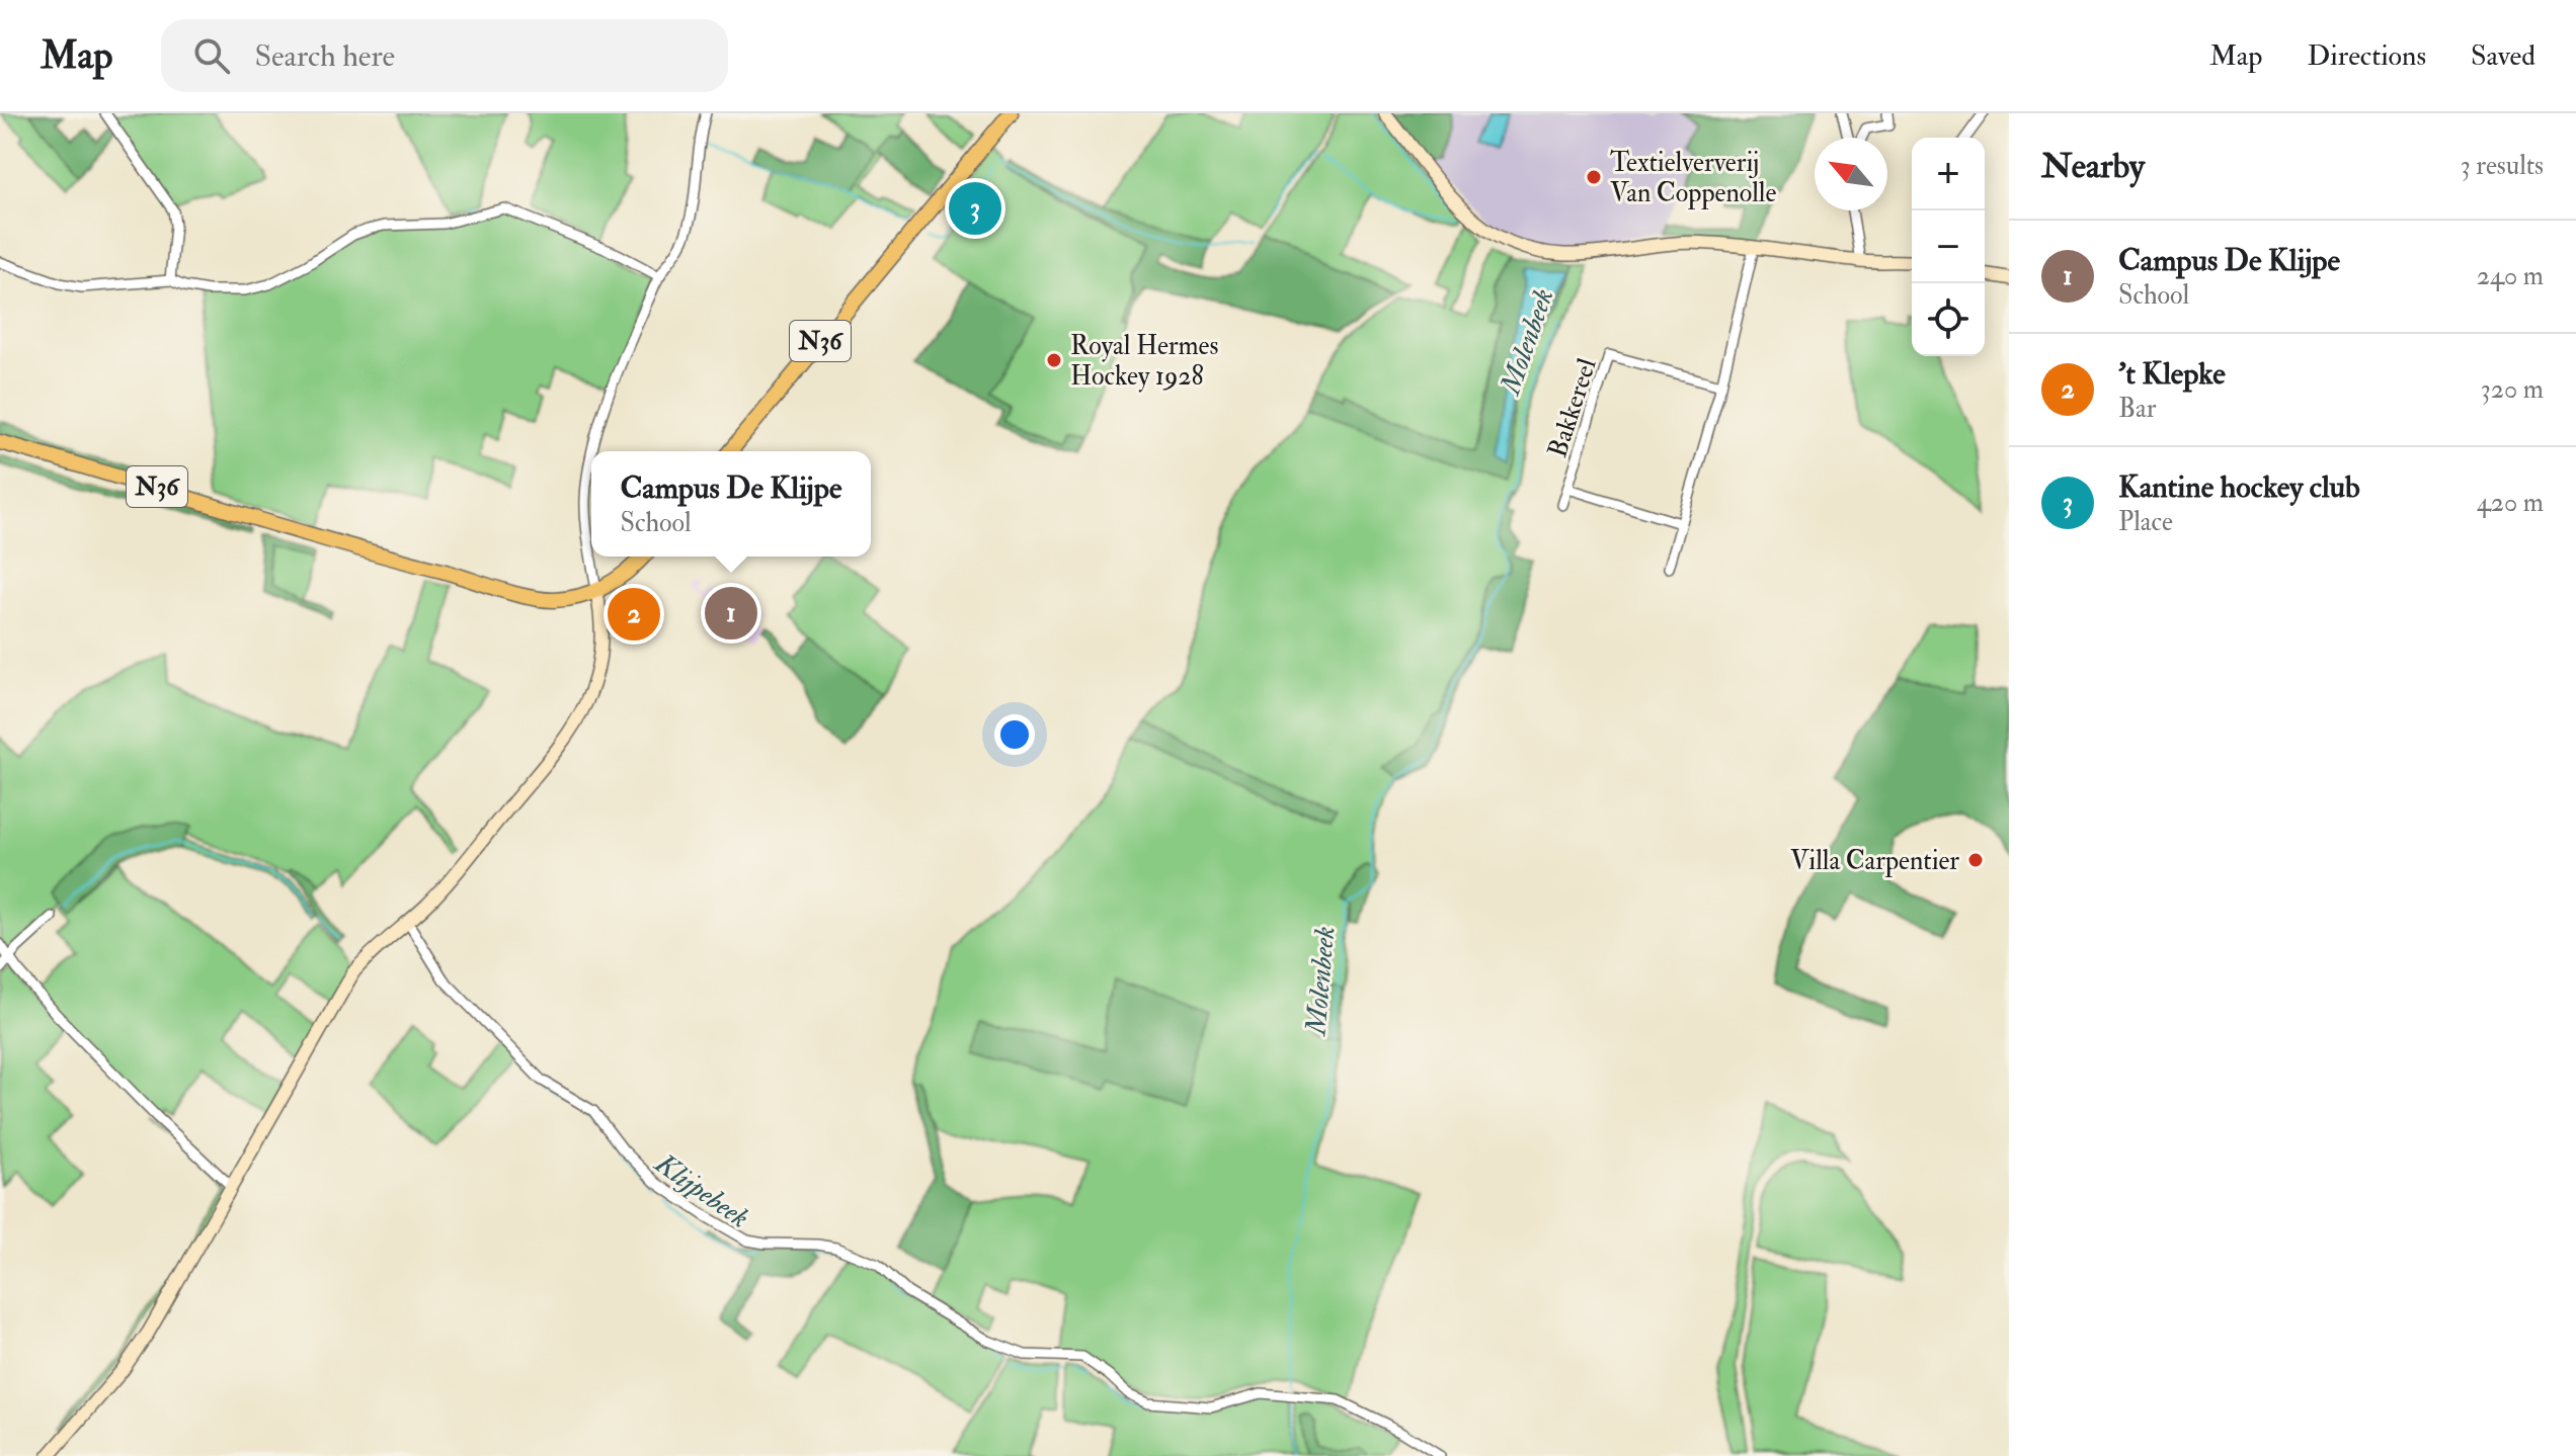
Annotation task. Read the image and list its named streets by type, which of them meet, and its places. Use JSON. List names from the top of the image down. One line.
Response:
{"streets":{"main road":["N36"],"street":["Bakkereel"]},"water":["Molenbeek","Klijpebeek"],"places":["Textielververij Van Coppenolle","Royal Hermes Hockey 1928","Villa Carpentier"],"north":"top left","page":{"header":"Map","search":"Search here","nav":["Map","Directions","Saved"],"heading":["Nearby","3 results"],"map_buttons":["+","−"],"pins":["3","1","2"],"list":[{"mark":"1","name":"Campus De Klijpe","note":"School","value":"240 m"},{"mark":"2","name":"'t Klepke","note":"Bar","value":"320 m"},{"mark":"3","name":"Kantine hockey club","note":"Place","value":"420 m"}],"popup":["Campus De Klijpe","School"]}}
